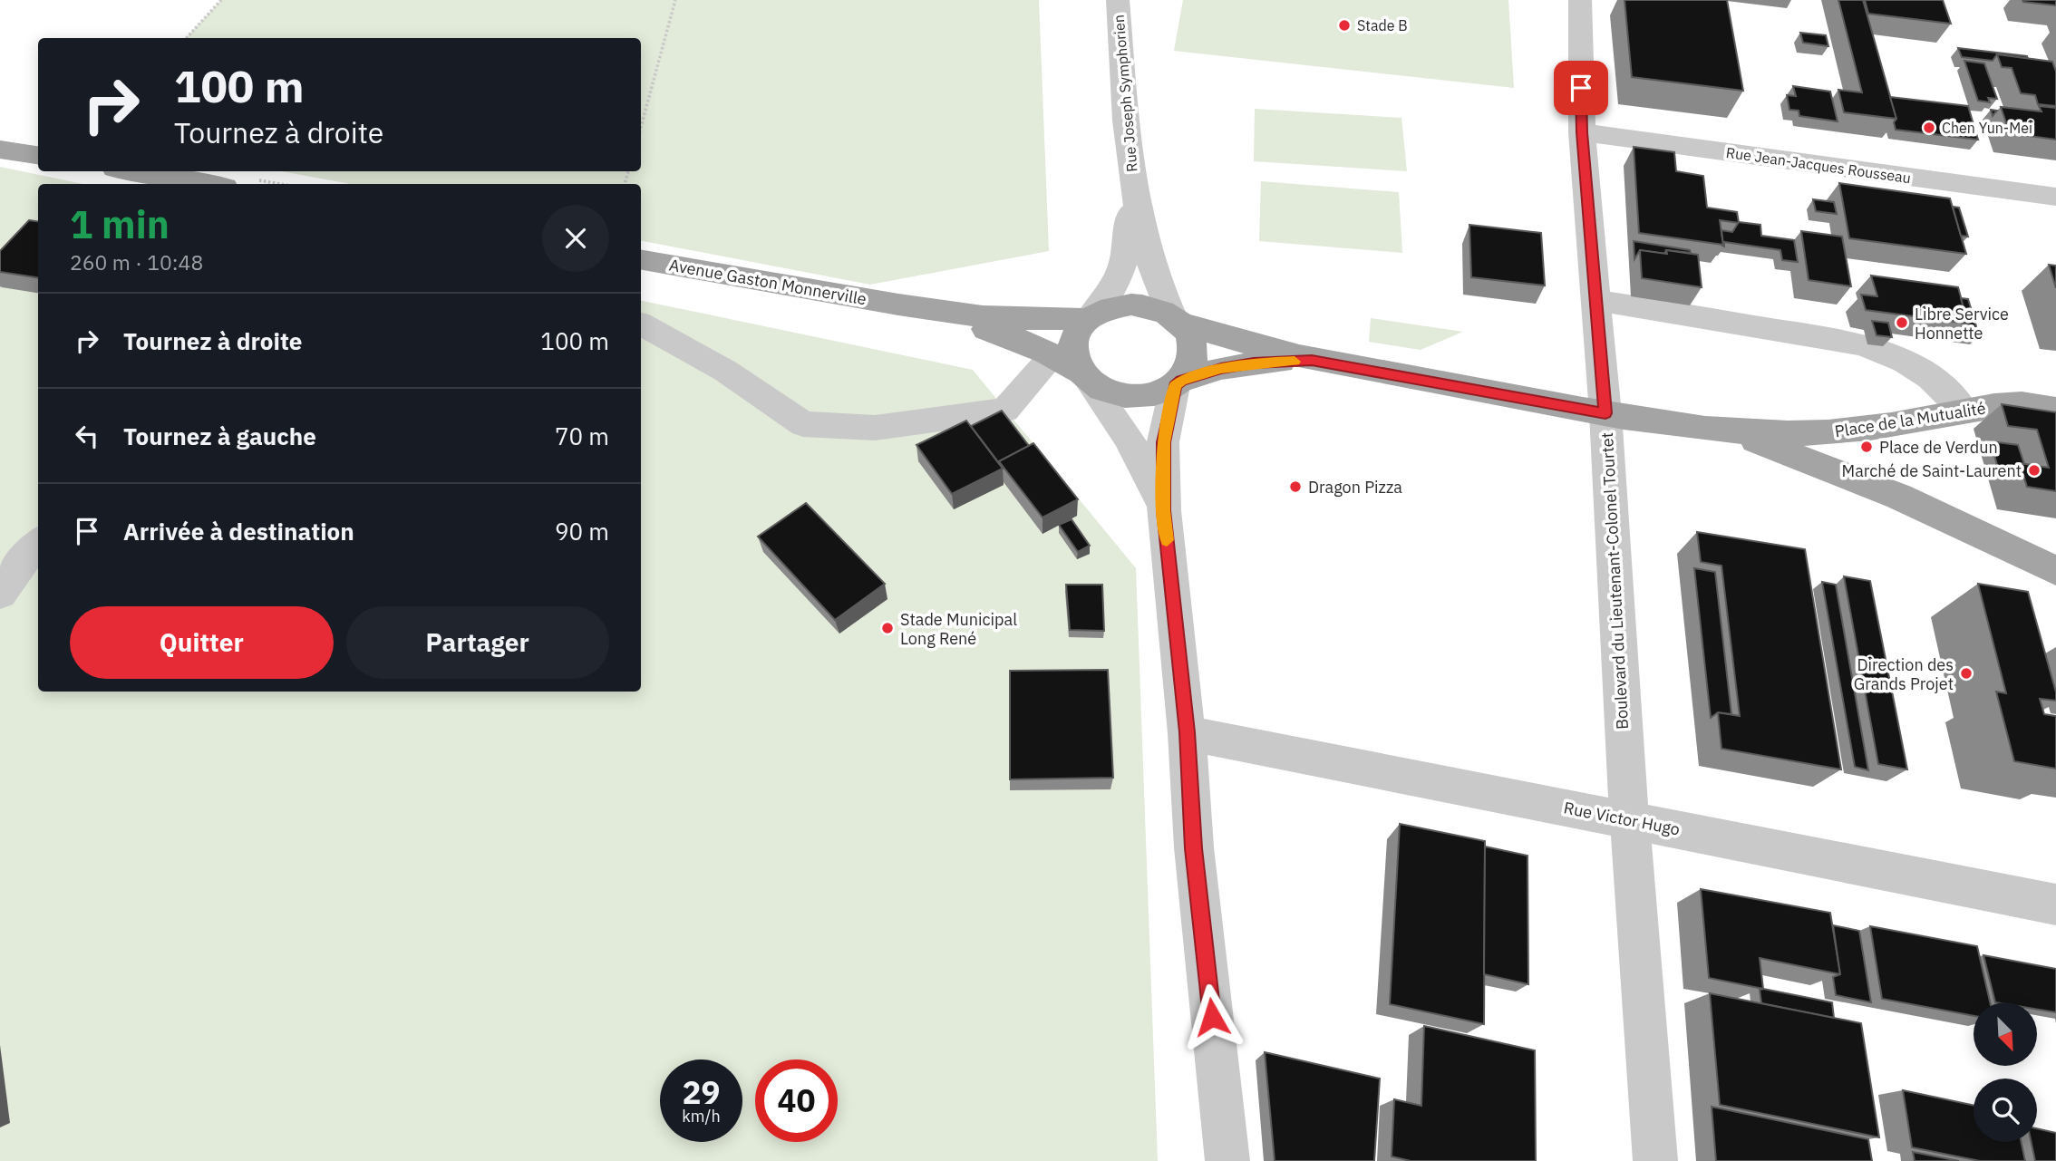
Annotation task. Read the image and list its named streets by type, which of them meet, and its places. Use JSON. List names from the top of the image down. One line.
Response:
{"streets":{"main road":["Avenue Gaston Monnerville","Place de la Mutualité"],"street":["Rue Joseph Symphorien","Rue Jean-Jacques Rousseau","Boulevard du Lieutenant-Colonel Tourtet","Rue Victor Hugo"]},"crossings":[["Rue Joseph Symphorien","Avenue Gaston Monnerville"],["Rue Jean-Jacques Rousseau","Boulevard du Lieutenant-Colonel Tourtet"],["Boulevard du Lieutenant-Colonel Tourtet","Rue Victor Hugo"]],"places":["Stade B","Chen Yun-Mei","Libre Service Honnette","Place de Verdun","Marché de Saint-Laurent","Dragon Pizza","Stade Municipal Long René","Direction des Grands Projet"],"north":"bottom right","page":{"turn":["100 m","Tournez à droite"],"heading":["1 min","260 m · 10:48"],"list":[{"name":"Tournez à droite","value":"100 m"},{"name":"Tournez à gauche","value":"70 m"},{"name":"Arrivée à destination","value":"90 m"}],"buttons":["Quitter","Partager"],"speed":"29 km/h","limit":"40"}}
